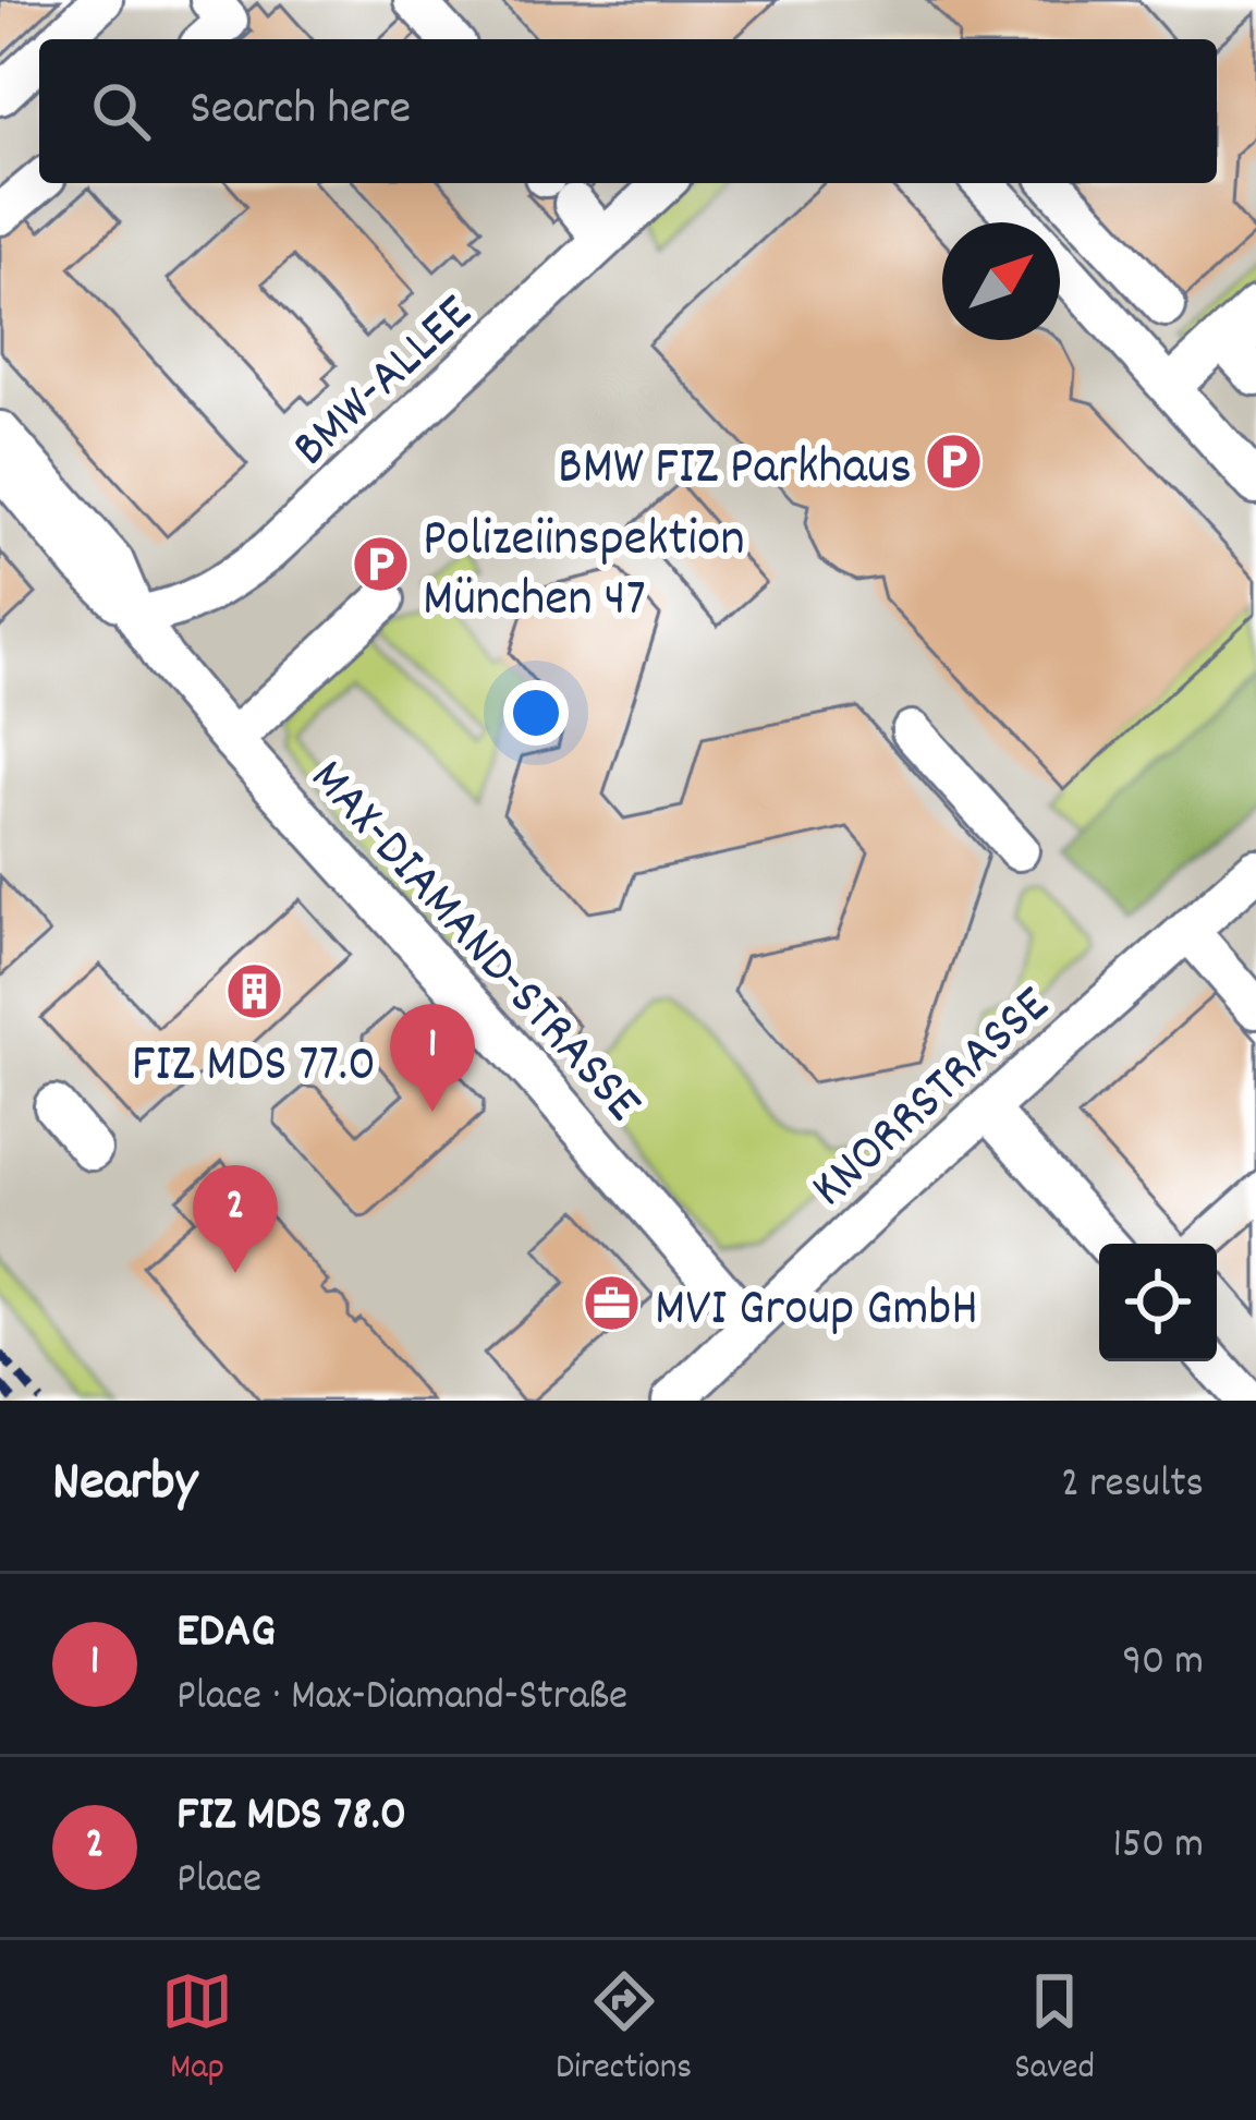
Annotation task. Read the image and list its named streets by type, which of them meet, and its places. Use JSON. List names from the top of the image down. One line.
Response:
{"streets":{"street":["BMW-ALLEE","MAX-DIAMAND-STRASSE","KNORRSTRASSE"]},"crossings":[["BMW-ALLEE","MAX-DIAMAND-STRASSE"],["MAX-DIAMAND-STRASSE","KNORRSTRASSE"]],"places":{"parking":["BMW FIZ Parkhaus","Polizeiinspektion München 47"],"building":["FIZ MDS 77.0"],"office":["MVI Group GmbH"]},"north":"top right","page":{"search":"Search here","pins":["1","2"],"heading":["Nearby","2 results"],"list":[{"mark":"1","name":"EDAG","note":"Place · Max-Diamand-Straße","value":"90 m"},{"mark":"2","name":"FIZ MDS 78.0","note":"Place","value":"150 m"}],"nav":["Map","Directions","Saved"]}}
